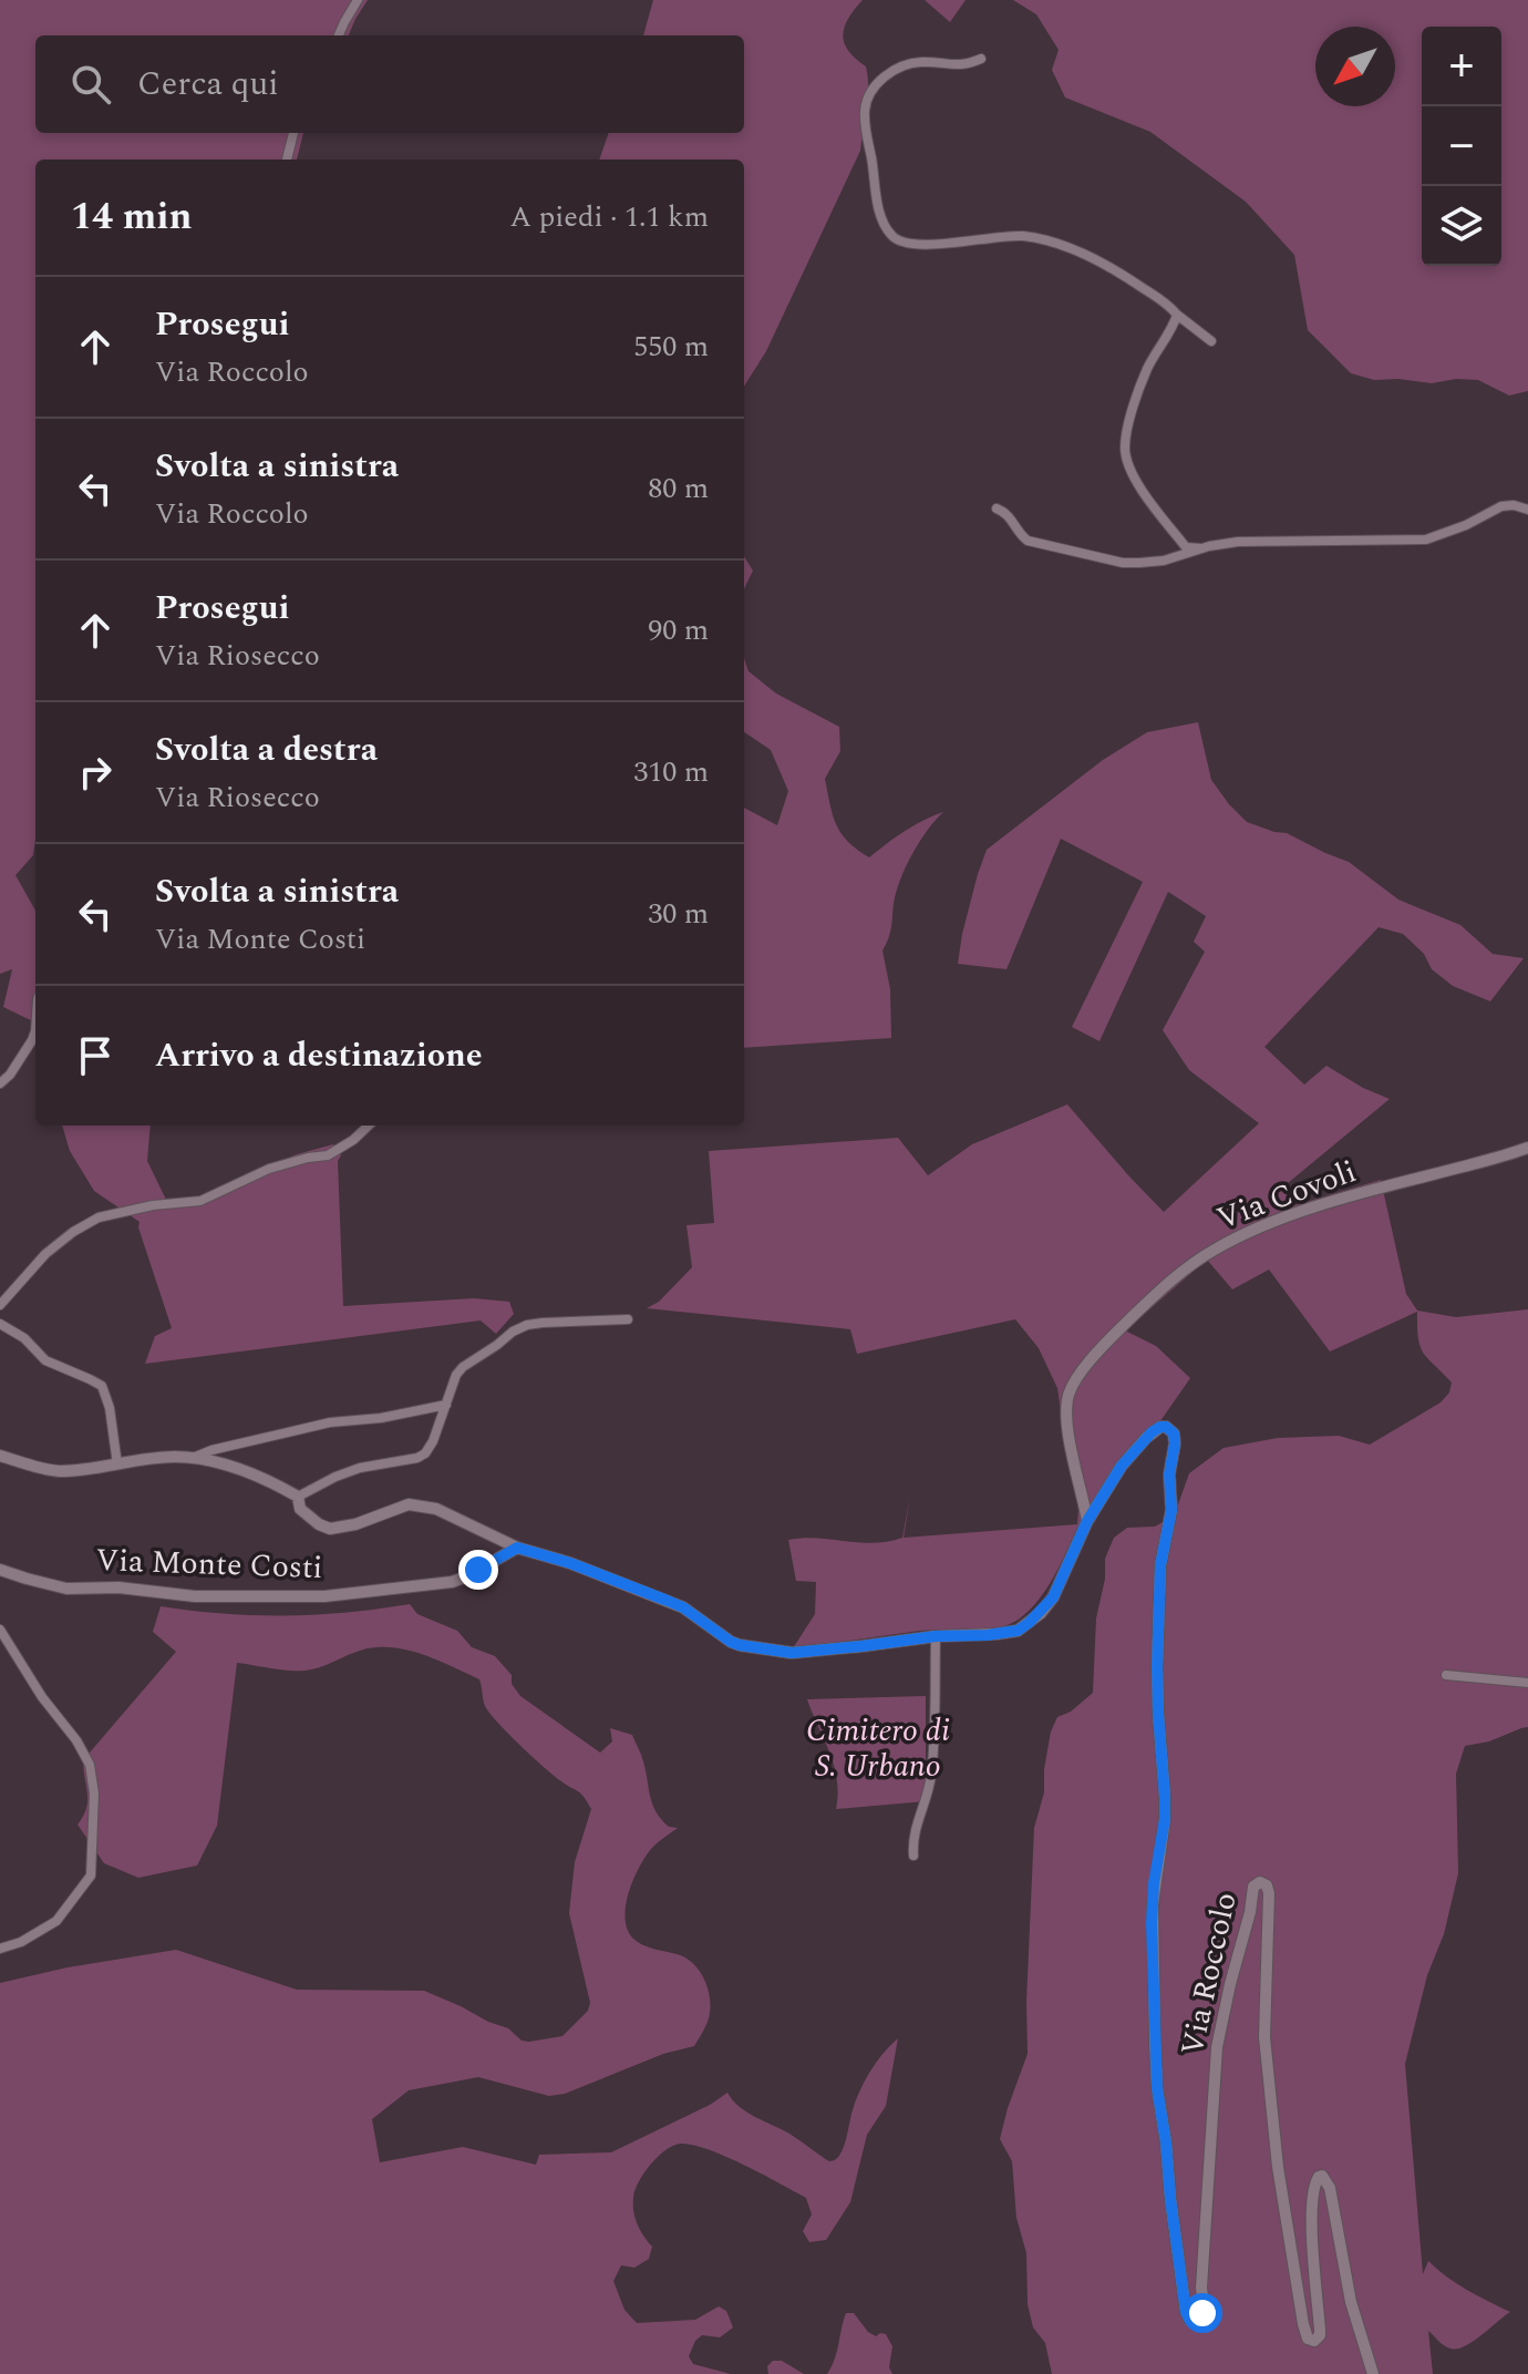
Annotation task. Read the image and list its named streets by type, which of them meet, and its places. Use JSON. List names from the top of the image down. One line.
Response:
{"streets":{"street":["Via Covoli","Via Monte Costi","Via Roccolo"]},"crossings":[["Via Covoli","Via Roccolo"]],"parks":["Cimitero di S. Urbano"],"north":"bottom left","page":{"map_buttons":["+","−"],"search":"Cerca qui","heading":["14 min","A piedi · 1.1 km"],"list":[["Prosegui","Via Roccolo","550 m"],["Svolta a sinistra","Via Roccolo","80 m"],["Prosegui","Via Riosecco","90 m"],["Svolta a destra","Via Riosecco","310 m"],["Svolta a sinistra","Via Monte Costi","30 m"],"Arrivo a destinazione"]}}
